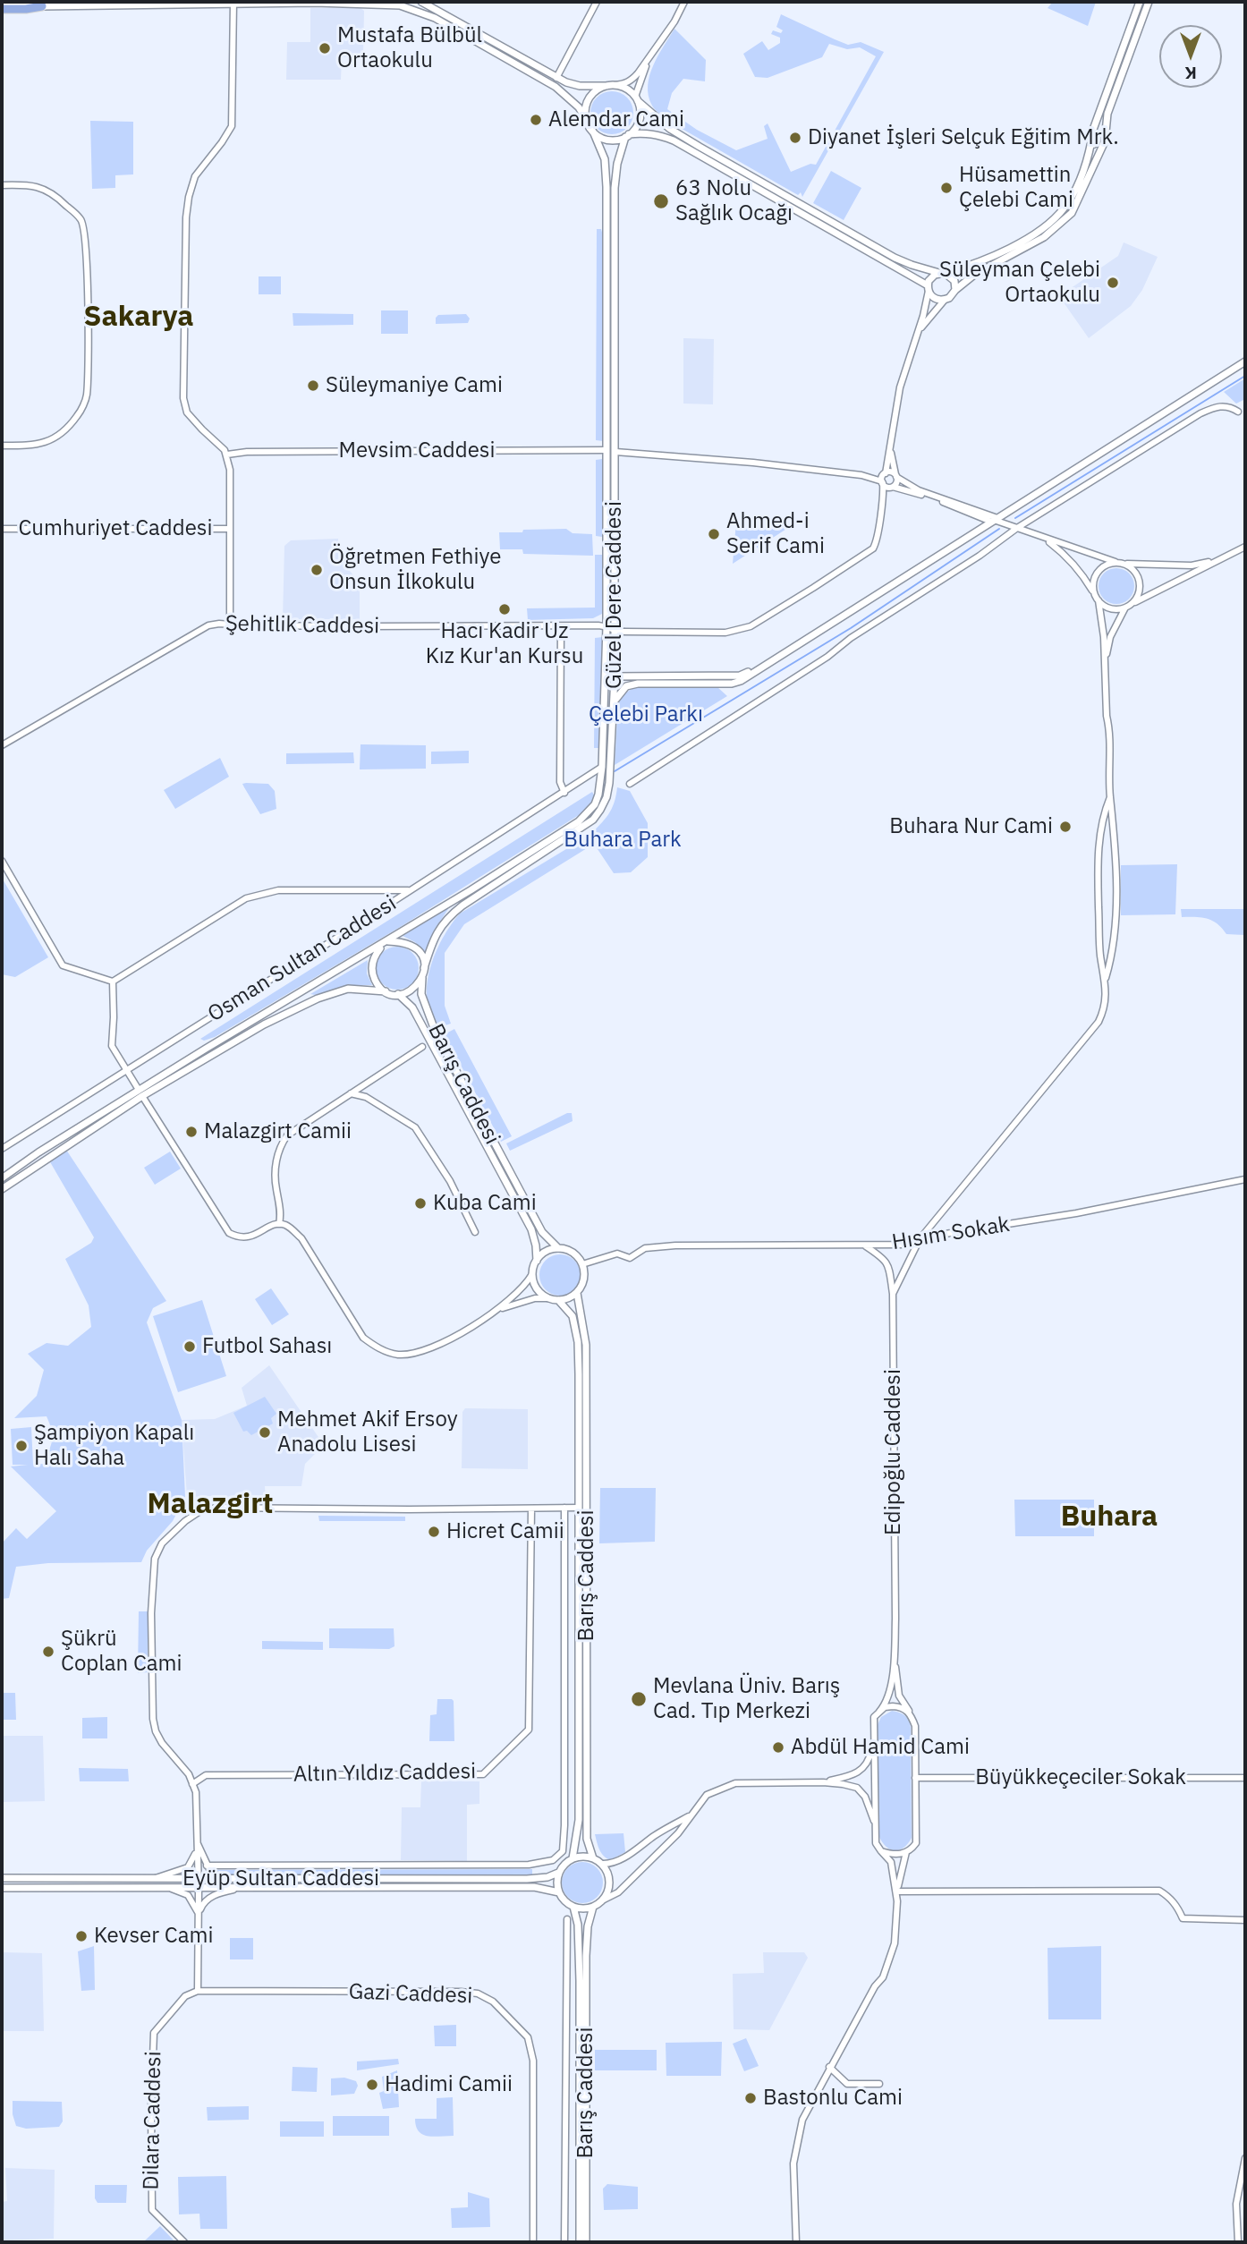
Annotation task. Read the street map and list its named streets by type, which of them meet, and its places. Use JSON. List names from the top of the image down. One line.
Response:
{"streets":{"main road":["Güzel Dere Caddesi","Barış Caddesi","Eyüp Sultan Caddesi"],"street":["Mevsim Caddesi","Cumhuriyet Caddesi","Şehitlik Caddesi","Osman Sultan Caddesi","Hısım Sokak","Edipoğlu Caddesi","Altın Yıldız Caddesi","Büyükkeçeciler Sokak","Gazi Caddesi","Dilara Caddesi"]},"crossings":[["Mevsim Caddesi","Güzel Dere Caddesi"],["Güzel Dere Caddesi","Şehitlik Caddesi"],["Güzel Dere Caddesi","Osman Sultan Caddesi"],["Güzel Dere Caddesi","Barış Caddesi"],["Barış Caddesi","Hısım Sokak"],["Barış Caddesi","Eyüp Sultan Caddesi"],["Hısım Sokak","Edipoğlu Caddesi"],["Gazi Caddesi","Dilara Caddesi"]],"districts":["Sakarya","Malazgirt","Buhara"],"parks":["Çelebi Parkı","Buhara Park"],"places":["Mustafa Bülbül Ortaokulu","Alemdar Cami","Diyanet İşleri Selçuk Eğitim Mrk.","Hüsamettin Çelebi Cami","63 Nolu Sağlık Ocağı","Süleyman Çelebi Ortaokulu","Süleymaniye Cami","Ahmed-i Serif Cami","Öğretmen Fethiye Onsun İlkokulu","Hacı Kadir Uz Kız Kur'an Kursu","Buhara Nur Cami","Malazgirt Camii","Kuba Cami","Futbol Sahası","Mehmet Akif Ersoy Anadolu Lisesi","Şampiyon Kapalı Halı Saha","Hicret Camii","Şükrü Coplan Cami","Mevlana Üniv. Barış Cad. Tıp Merkezi","Abdül Hamid Cami","Kevser Cami","Hadimi Camii","Bastonlu Cami"],"north":"bottom"}
